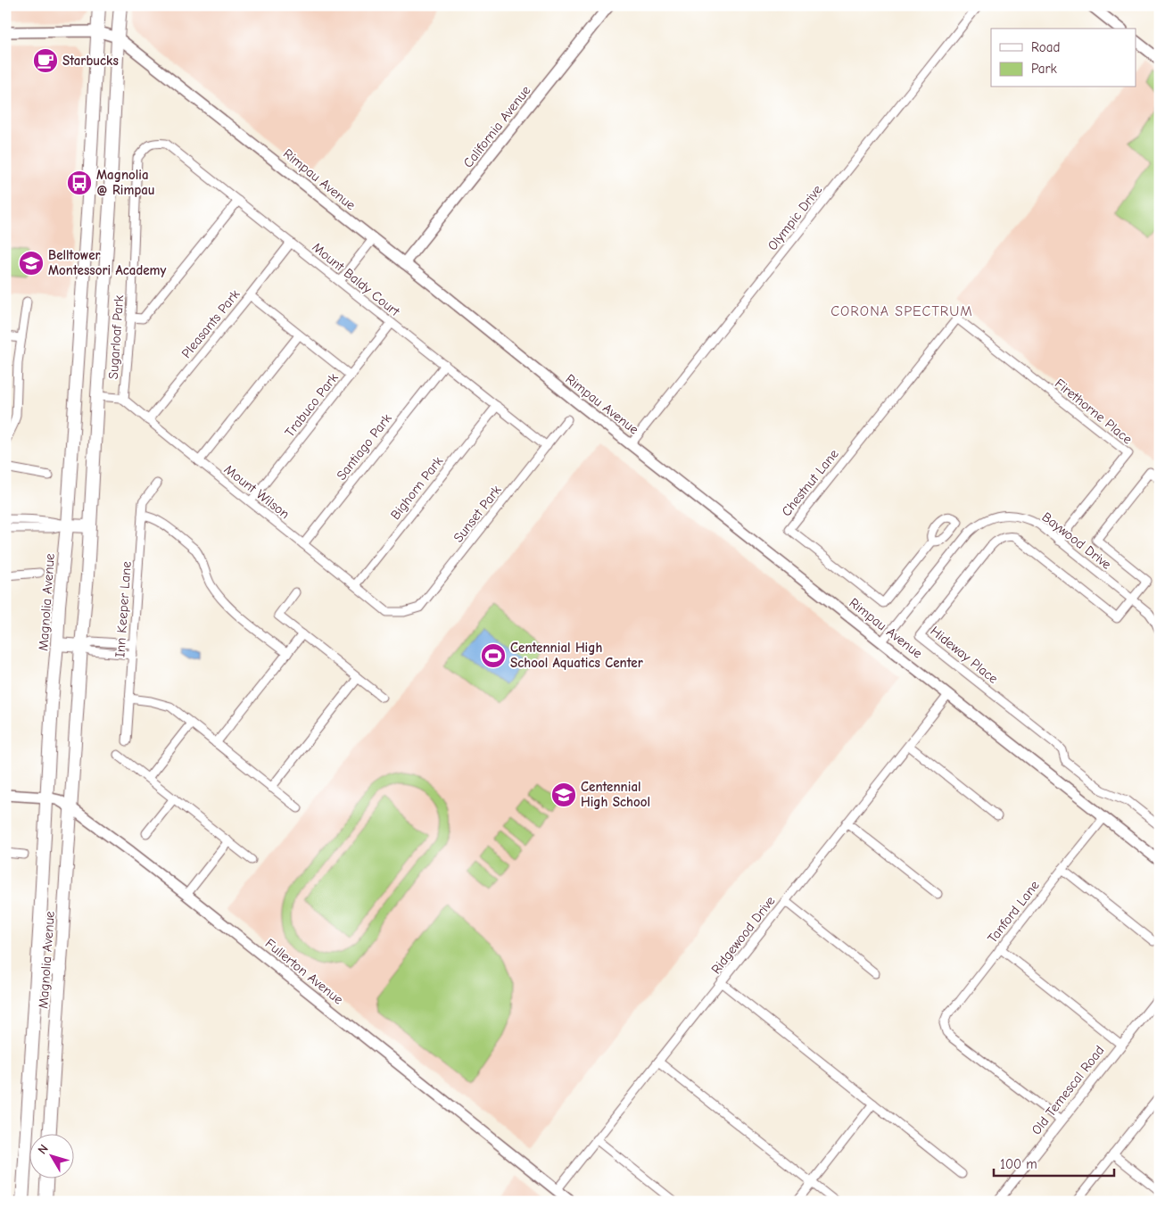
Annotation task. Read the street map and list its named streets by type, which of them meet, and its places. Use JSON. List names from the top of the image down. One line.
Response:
{"streets":{"main road":["California Avenue","Rimpau Avenue","Magnolia Avenue","Fullerton Avenue"],"street":["Olympic Drive","Mount Baldy Court","Pleasants Park","Sugarloaf Park","Trabuco Park","Firethorne Place","Santiago Park","Chestnut Lane","Bighorn Park","Mount Wilson","Sunset Park","Baywood Drive","Inn Keeper Lane","Hideway Place","Tanford Lane","Ridgewood Drive","Old Temescal Road"]},"crossings":[["California Avenue","Rimpau Avenue"],["Rimpau Avenue","Olympic Drive"],["Rimpau Avenue","Baywood Drive"],["Rimpau Avenue","Magnolia Avenue"],["Rimpau Avenue","Tanford Lane"],["Rimpau Avenue","Ridgewood Drive"],["Mount Baldy Court","Pleasants Park"],["Mount Baldy Court","Sugarloaf Park"],["Mount Baldy Court","Trabuco Park"],["Mount Baldy Court","Santiago Park"],["Mount Baldy Court","Bighorn Park"],["Mount Baldy Court","Sunset Park"],["Pleasants Park","Mount Wilson"],["Sugarloaf Park","Mount Wilson"],["Trabuco Park","Mount Wilson"],["Firethorne Place","Chestnut Lane"],["Firethorne Place","Baywood Drive"],["Santiago Park","Mount Wilson"],["Bighorn Park","Mount Wilson"],["Mount Wilson","Sunset Park"],["Baywood Drive","Hideway Place"],["Magnolia Avenue","Fullerton Avenue"],["Tanford Lane","Old Temescal Road"],["Ridgewood Drive","Fullerton Avenue"]],"districts":["CORONA SPECTRUM"],"places":{"cafe":["Starbucks"],"bus stop":["Magnolia @ Rimpau"],"school or university":["Belltower Montessori Academy","Centennial High School"],"sports":["Centennial High School Aquatics Center"]},"legend":["Road","Park"],"scale_bar":"100 m","north":"top left"}
